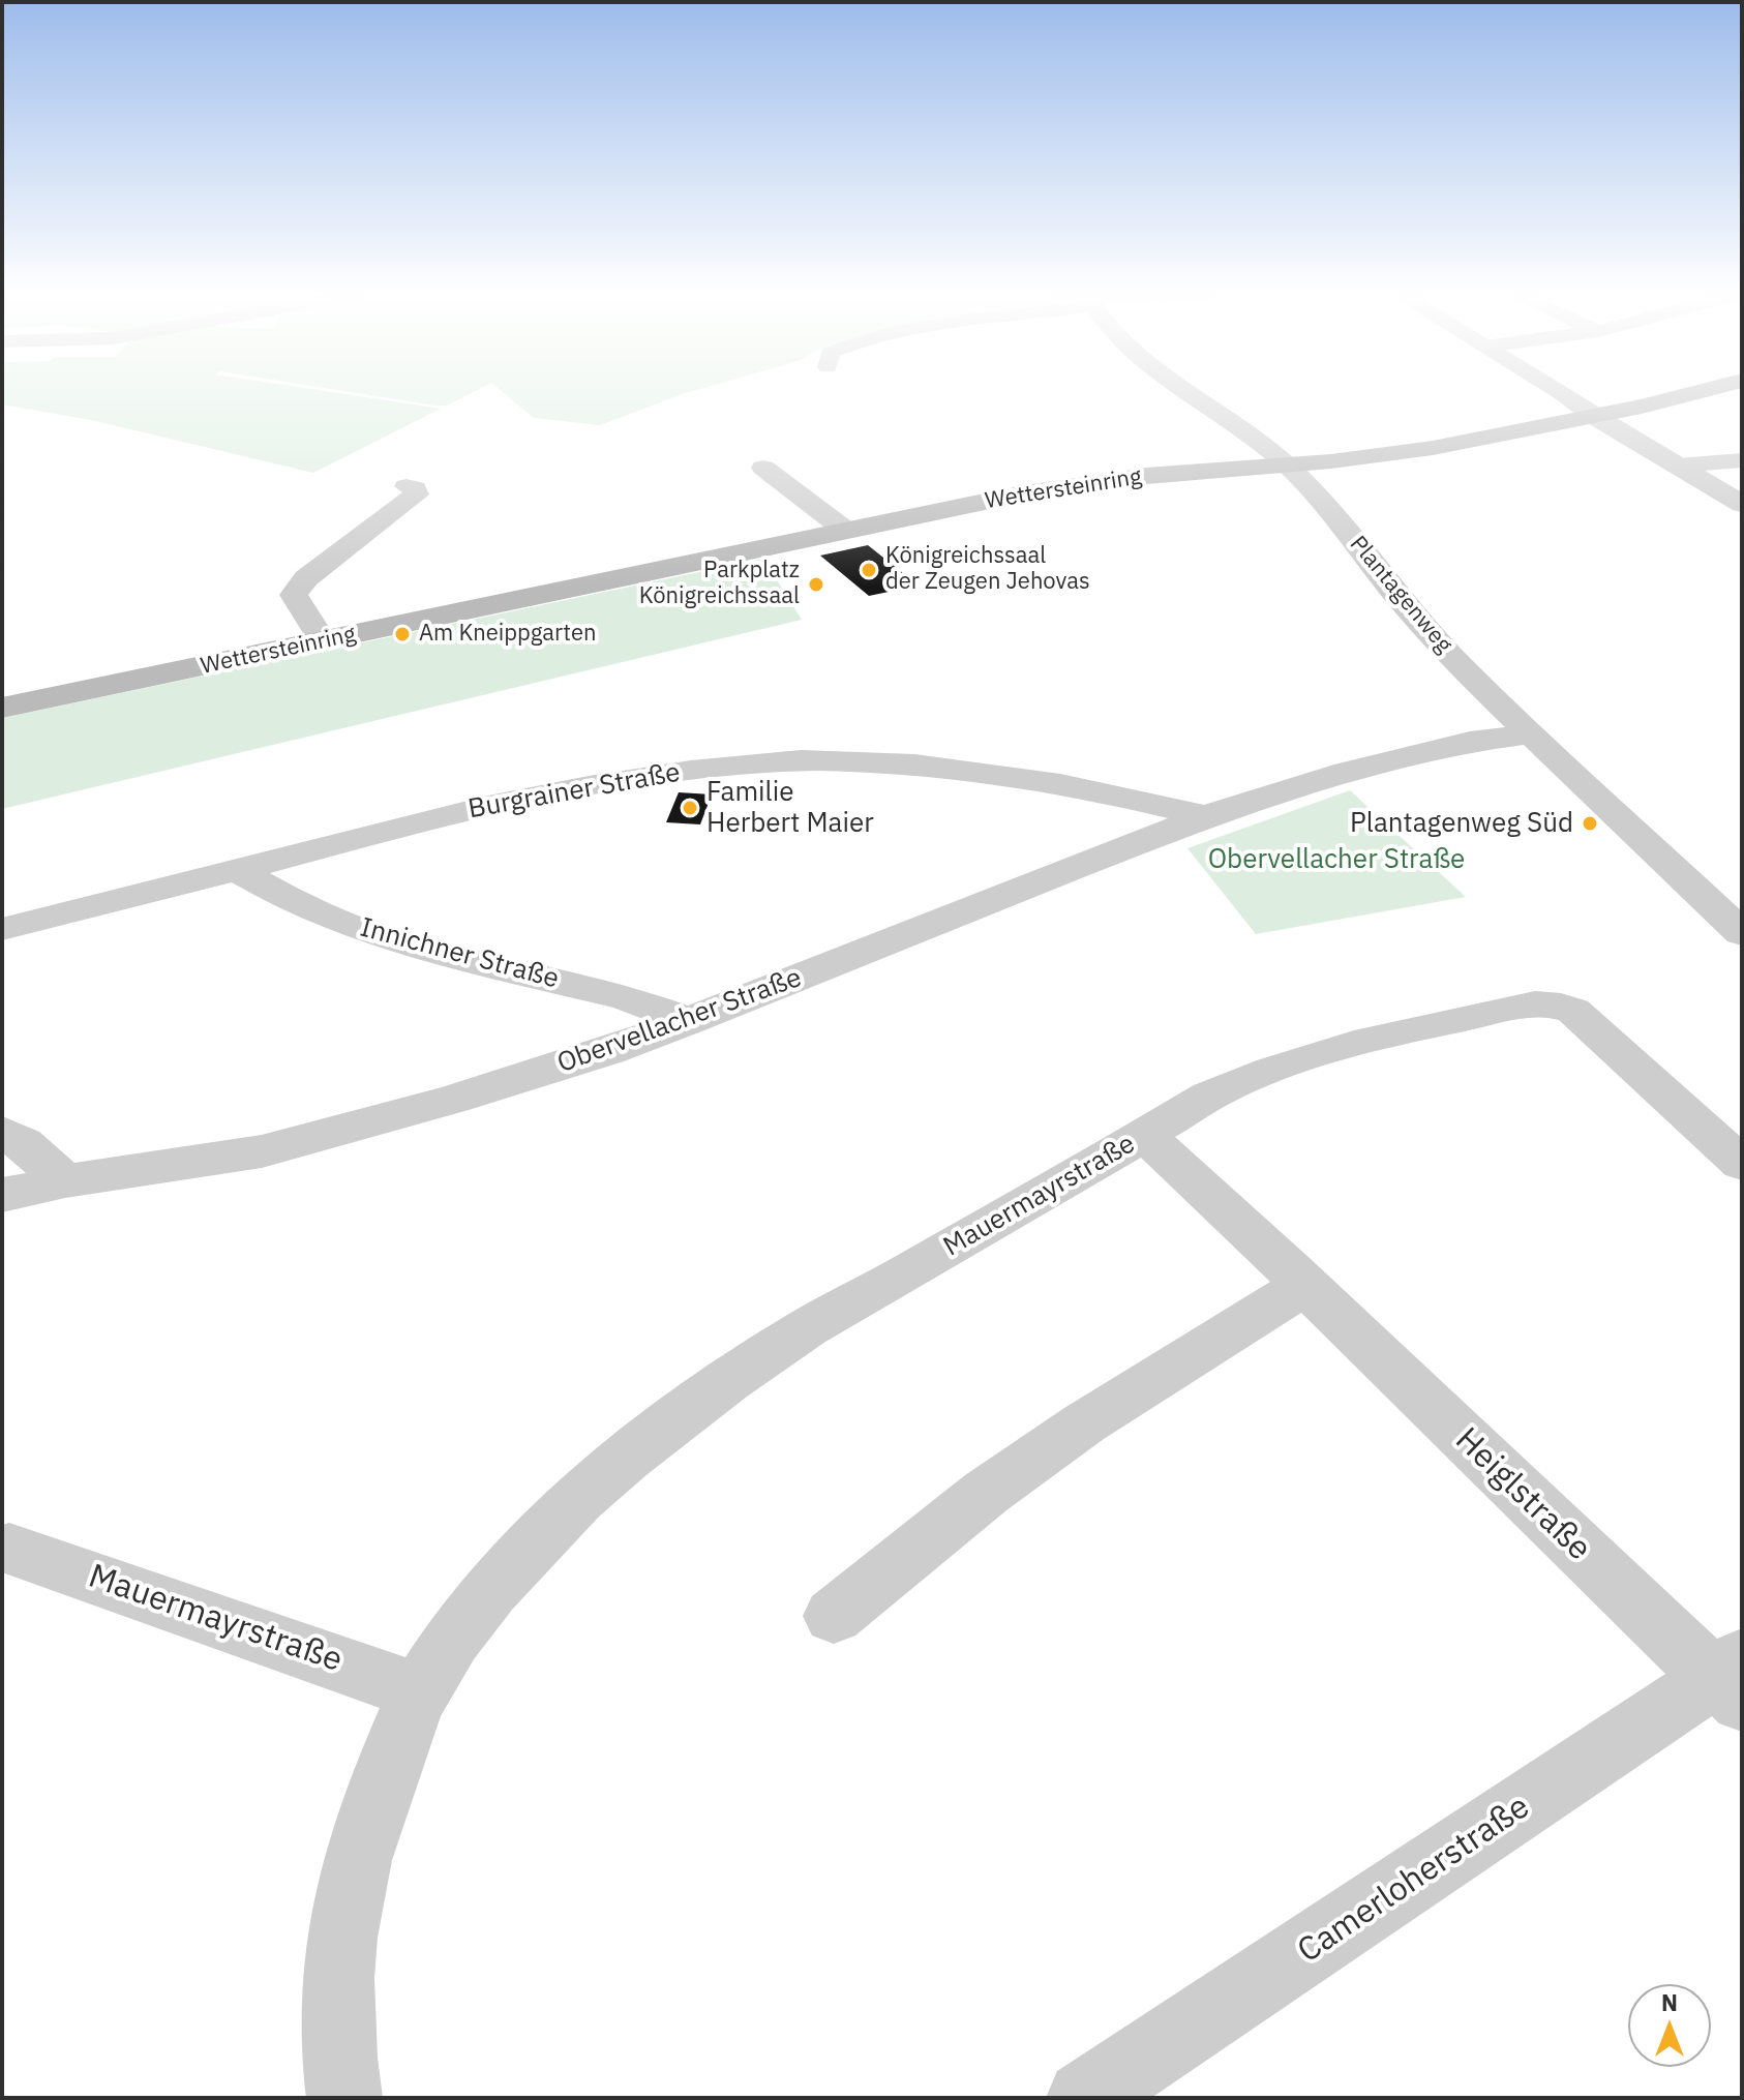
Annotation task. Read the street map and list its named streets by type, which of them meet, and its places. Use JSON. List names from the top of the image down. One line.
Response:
{"streets":{"main road":["Wettersteinring"],"street":["Plantagenweg","Burgrainer Straße","Innichner Straße","Obervellacher Straße","Mauermayrstraße","Heiglstraße","Camerloherstraße"]},"crossings":[["Wettersteinring","Plantagenweg"],["Plantagenweg","Obervellacher Straße"],["Burgrainer Straße","Innichner Straße"],["Burgrainer Straße","Obervellacher Straße"],["Innichner Straße","Obervellacher Straße"],["Mauermayrstraße","Heiglstraße"],["Heiglstraße","Camerloherstraße"]],"parks":["Obervellacher Straße"],"places":["Königreichssaal der Zeugen Jehovas","Parkplatz Königreichssaal","Am Kneippgarten","Familie Herbert Maier","Plantagenweg Süd"],"north":"top"}
